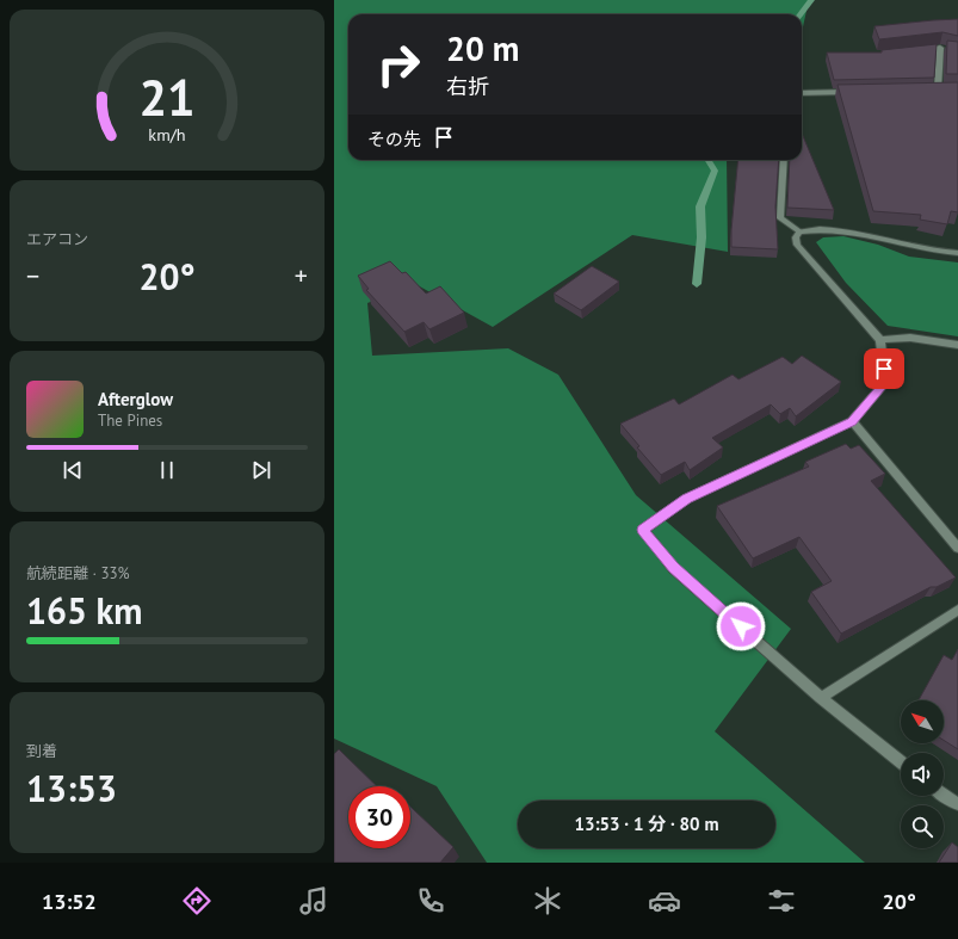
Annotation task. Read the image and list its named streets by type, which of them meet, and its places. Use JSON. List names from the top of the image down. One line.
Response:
{"north":"top left","page":{"turn":["20 m","右折"],"then":"その先","tile":["エアコン",["航続距離 · 33%","165 km"],["到着","13:53"]],"heat":["−","20°","+"],"song":["Afterglow","The Pines"],"limit":"30","trip":"13:53 · 1 分 · 80 m","tabs":["13:52","20°"],"gauge":["21","km/h"]}}
